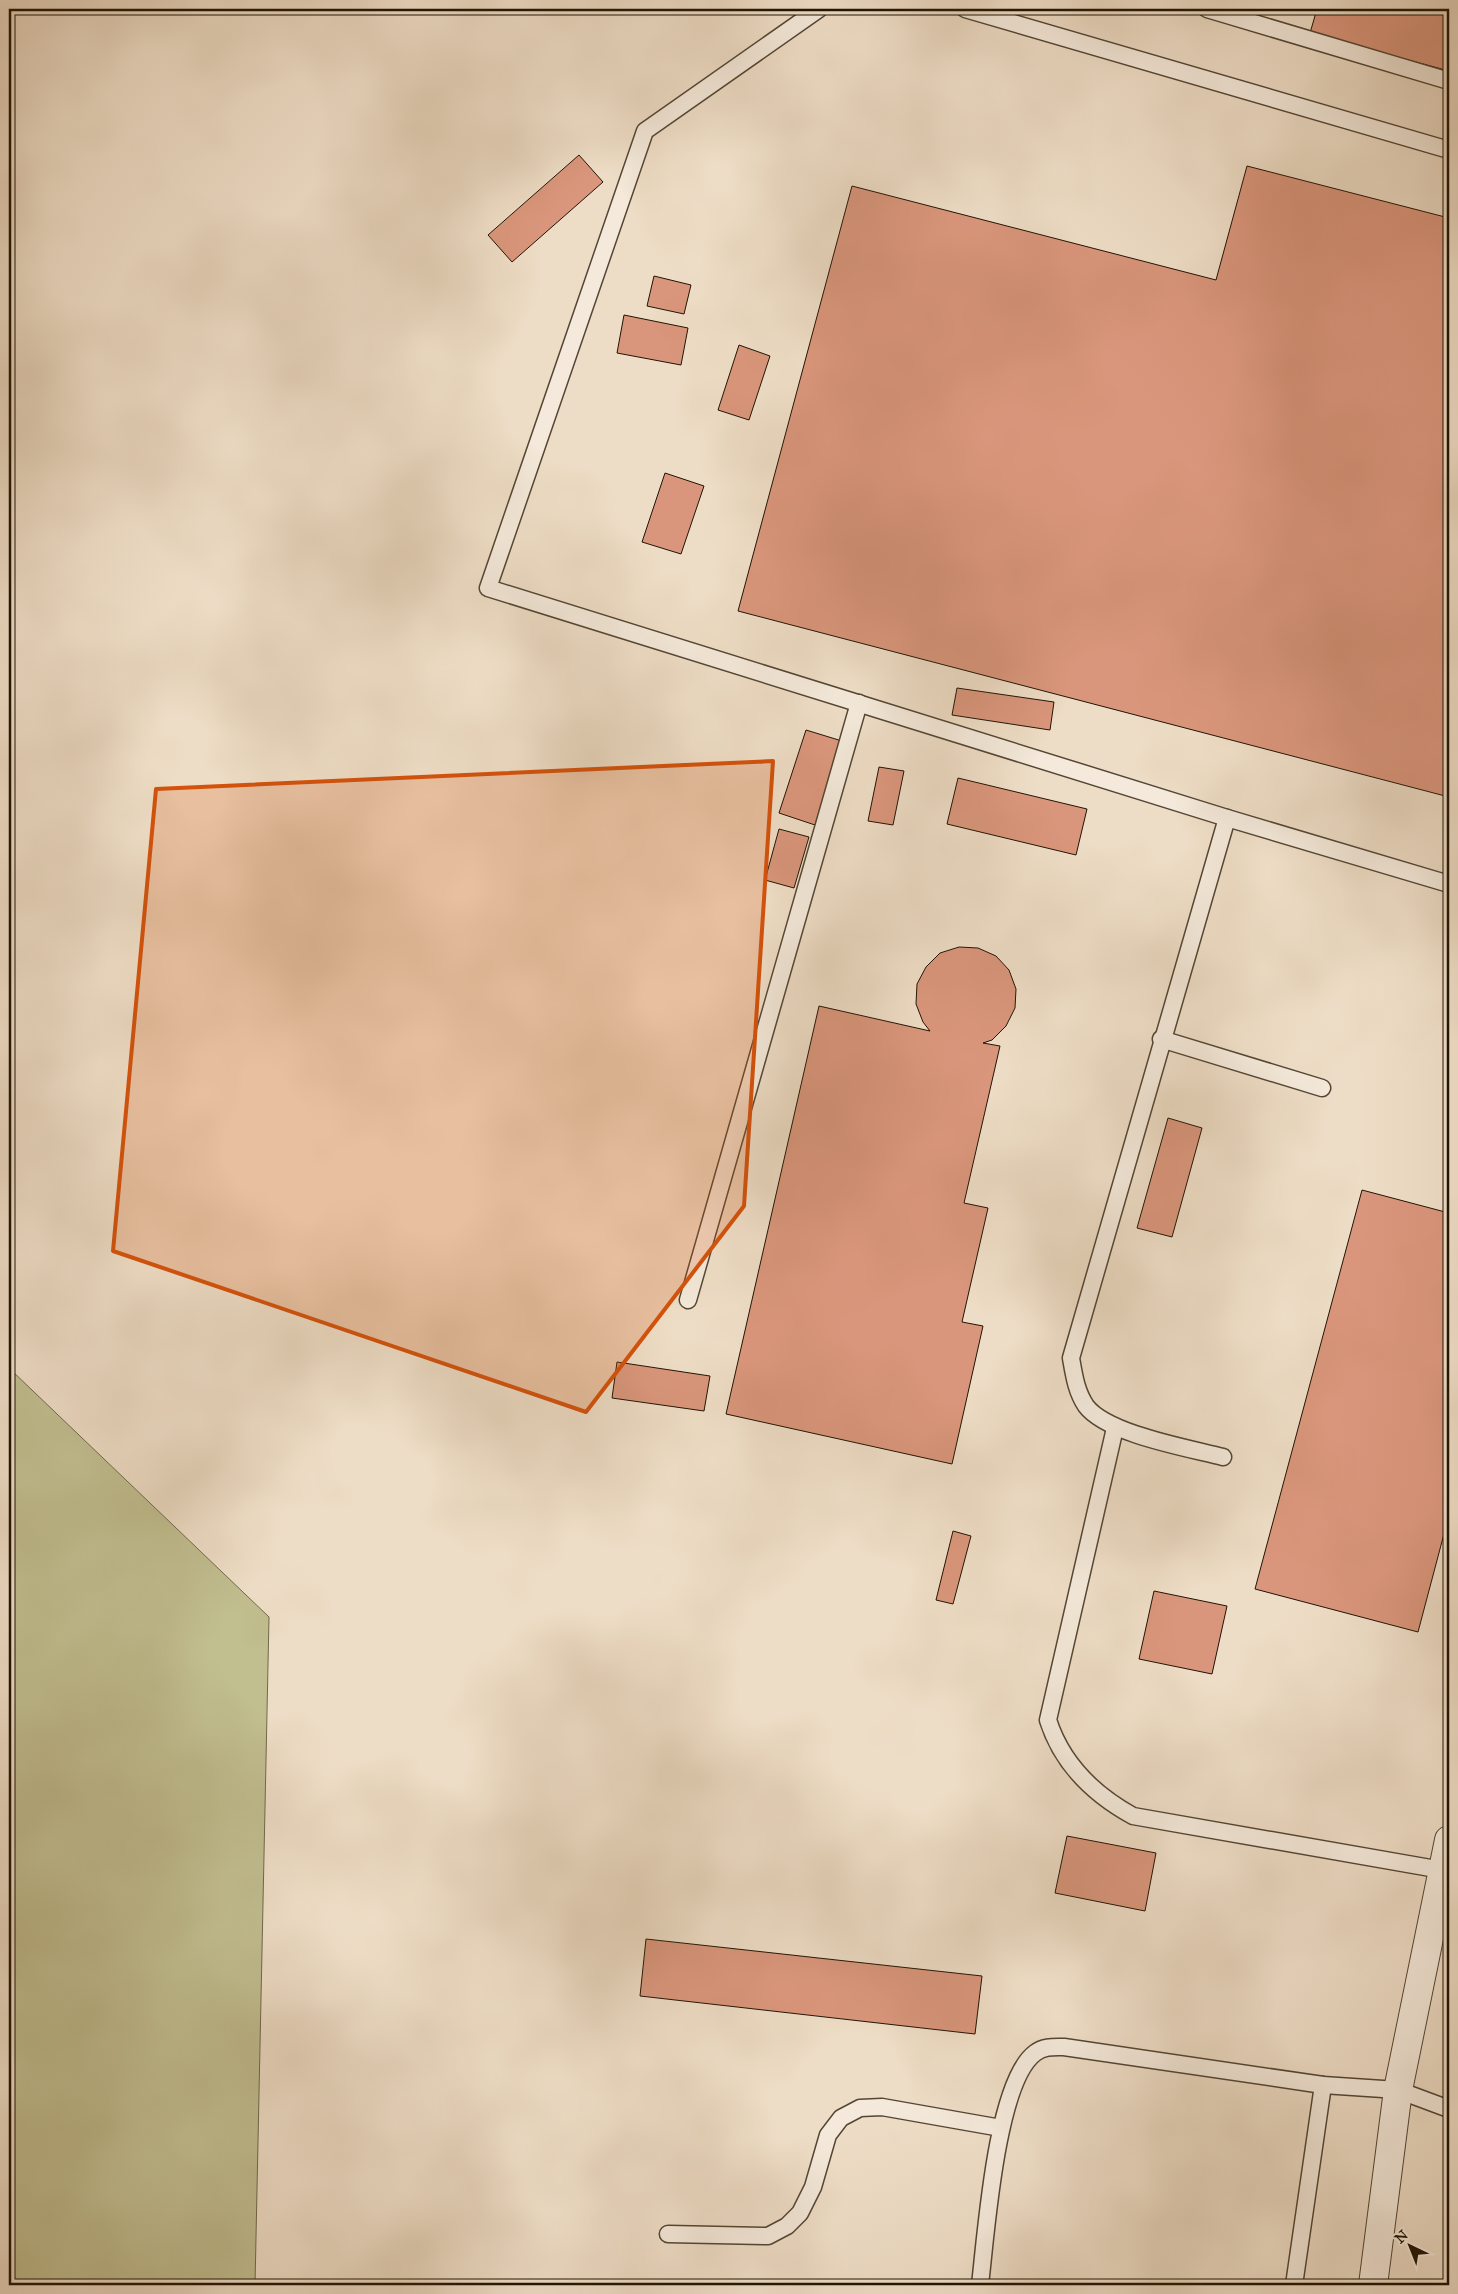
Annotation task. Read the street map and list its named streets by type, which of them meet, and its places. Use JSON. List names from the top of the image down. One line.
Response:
{"north":"top left"}
